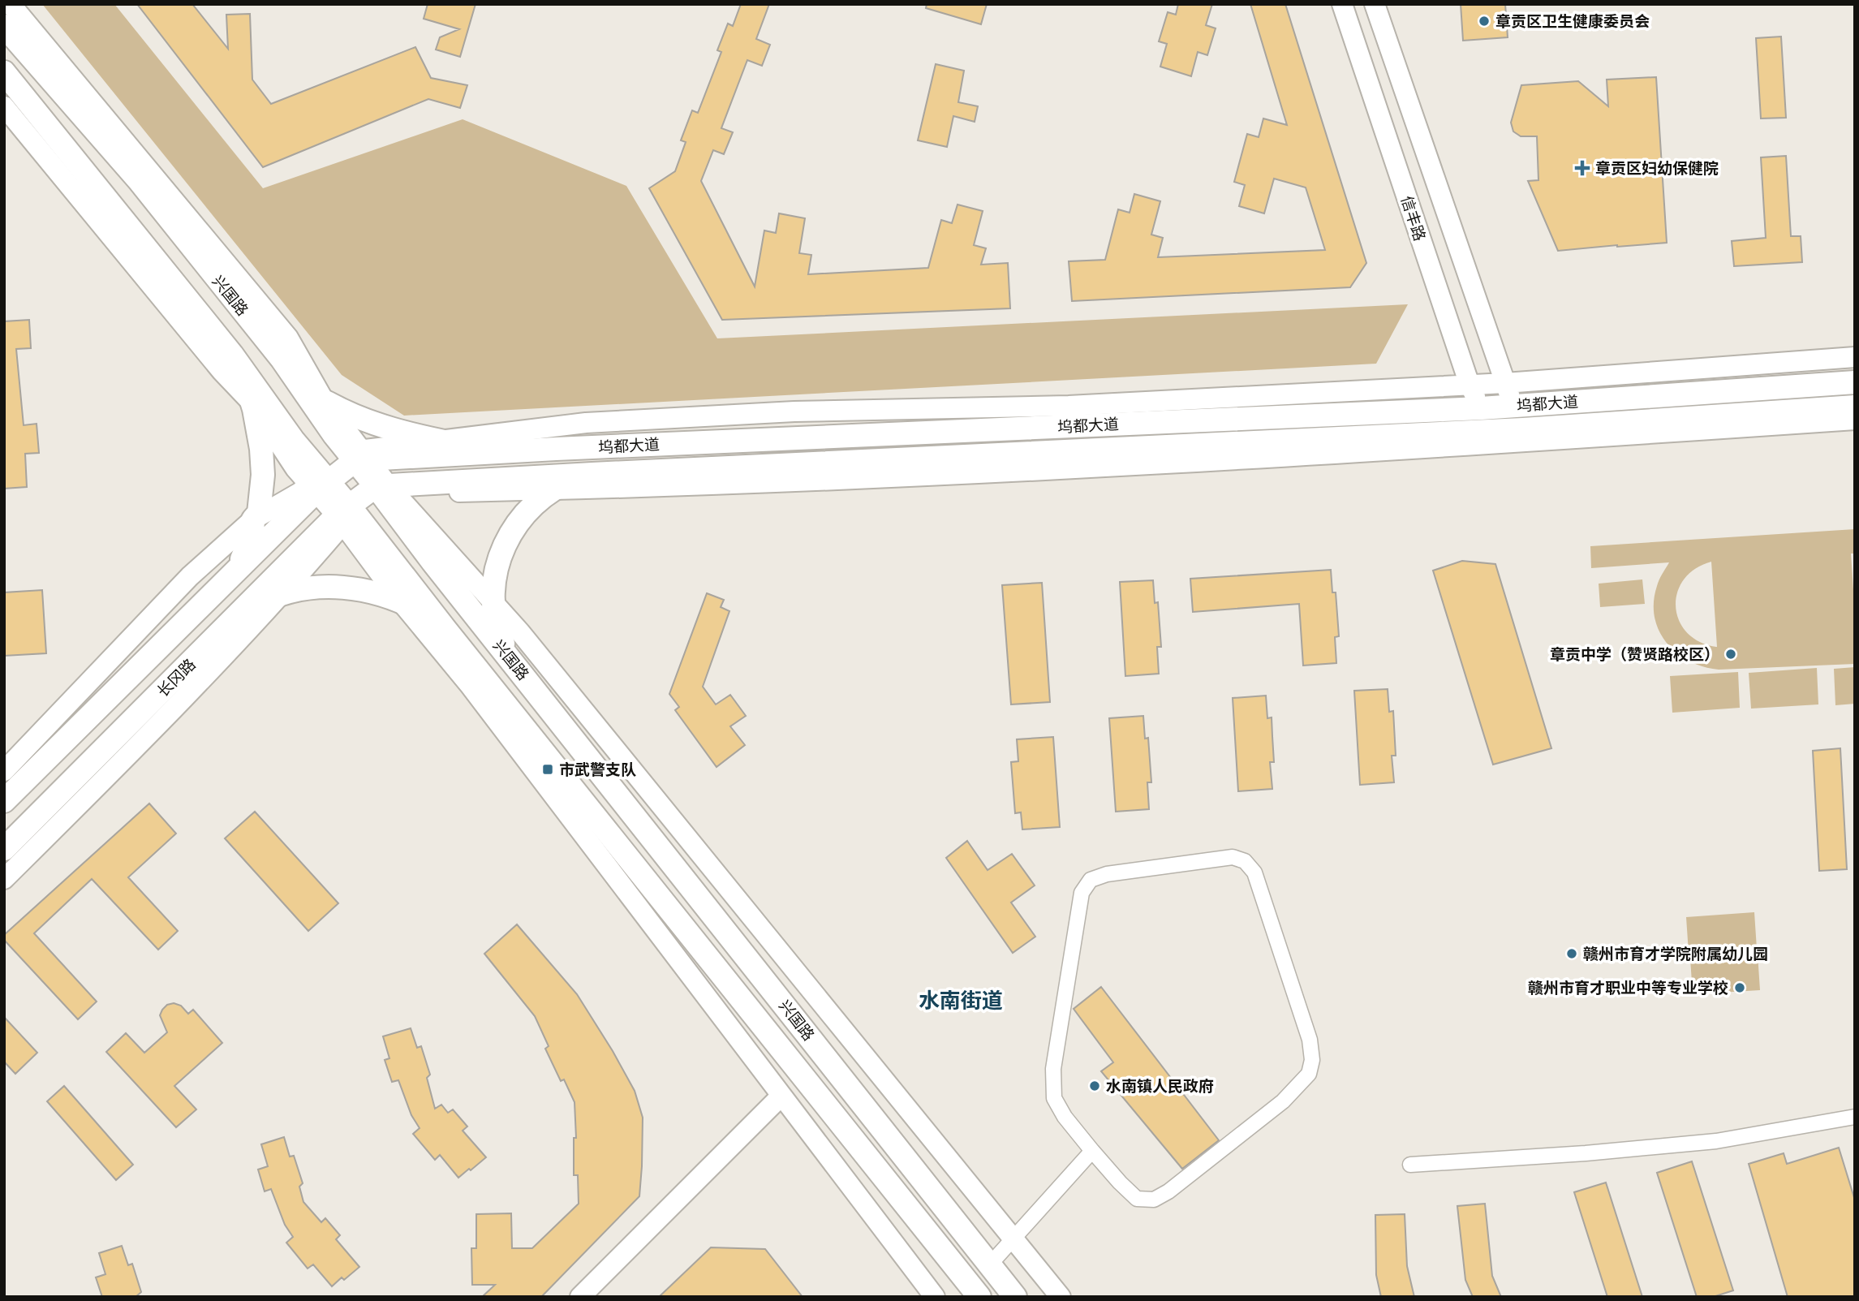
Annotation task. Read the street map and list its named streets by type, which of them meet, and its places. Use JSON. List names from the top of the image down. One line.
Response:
{"streets":{"main road":["兴国路","坞都大道","长冈路"],"street":["信丰路"]},"crossings":[["信丰路","坞都大道"],["兴国路","坞都大道"],["兴国路","长冈路"]],"districts":["水南街道"],"places":{"other":["章贡区卫生健康委员会","章贡中学（赞贤路校区）","赣州市育才学院附属幼儿园","赣州市育才职业中等专业学校","水南镇人民政府"],"health":["章贡区妇幼保健院"],"transit":["市武警支队"]}}
